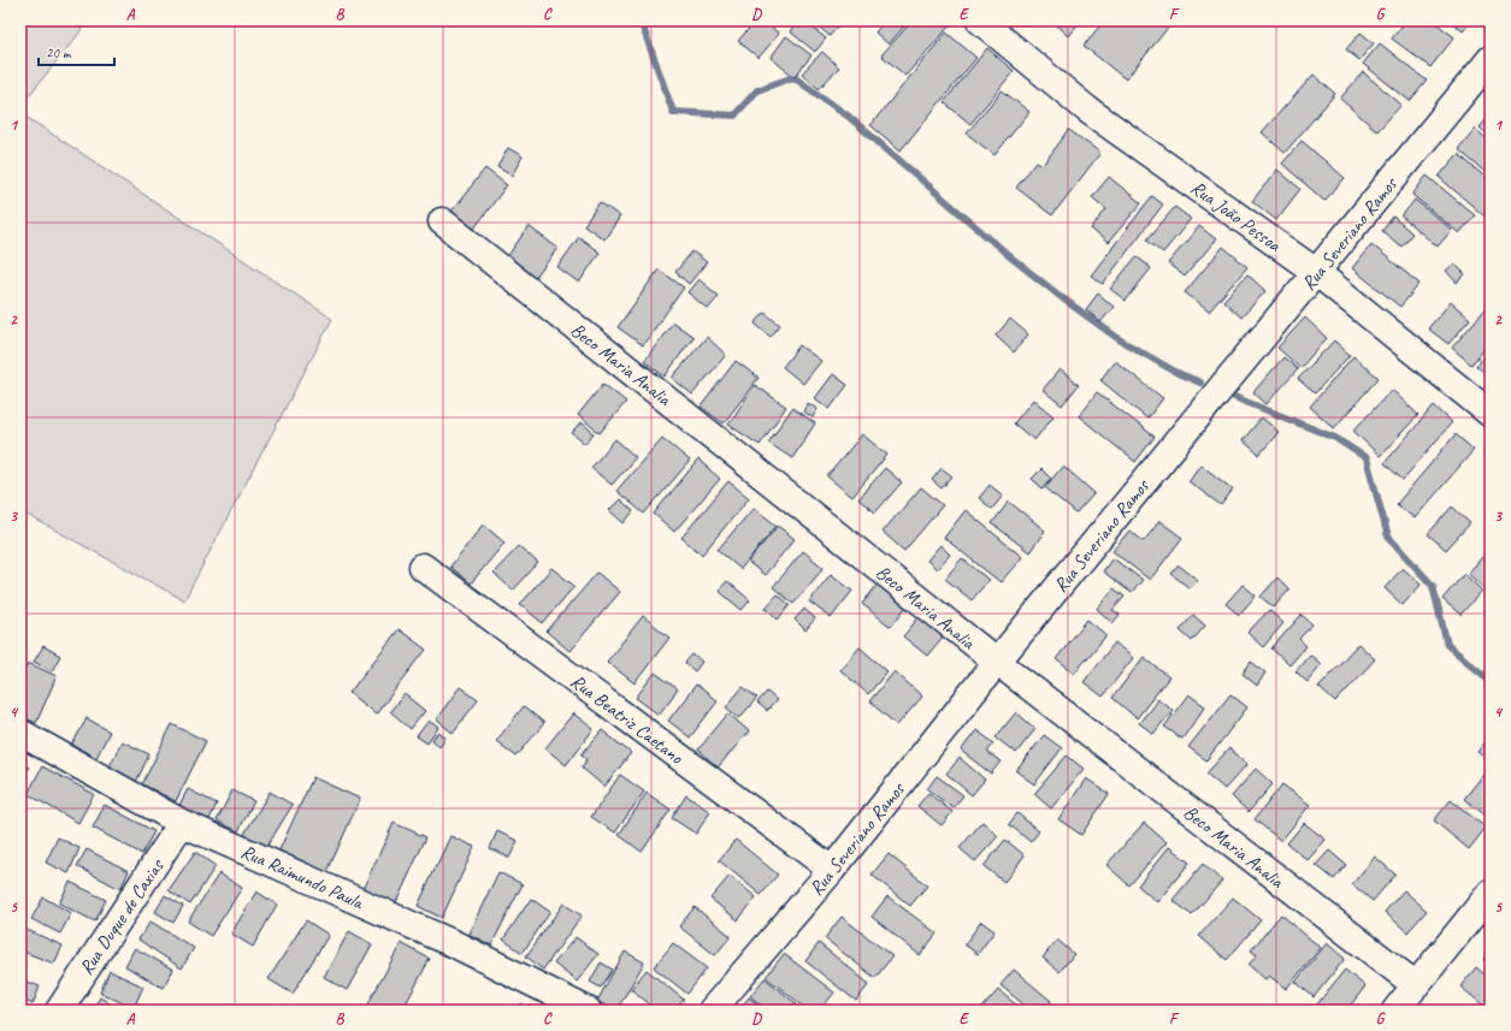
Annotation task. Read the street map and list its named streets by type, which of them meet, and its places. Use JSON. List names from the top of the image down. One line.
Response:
{"streets":{"street":["Rua João Pessoa","Rua Severiano Ramos","Beco Maria Analia","Rua Beatriz Caetano","Rua Raimundo Paula","Rua Duque de Caxias"]},"crossings":[["Rua João Pessoa","Rua Severiano Ramos"],["Rua Severiano Ramos","Beco Maria Analia"],["Rua Severiano Ramos","Rua Beatriz Caetano"],["Rua Raimundo Paula","Rua Duque de Caxias"]],"scale_bar":"20 m","grid":{"columns":["A","B","C","D","E","F","G"],"rows":["1","2","3","4","5"]}}
